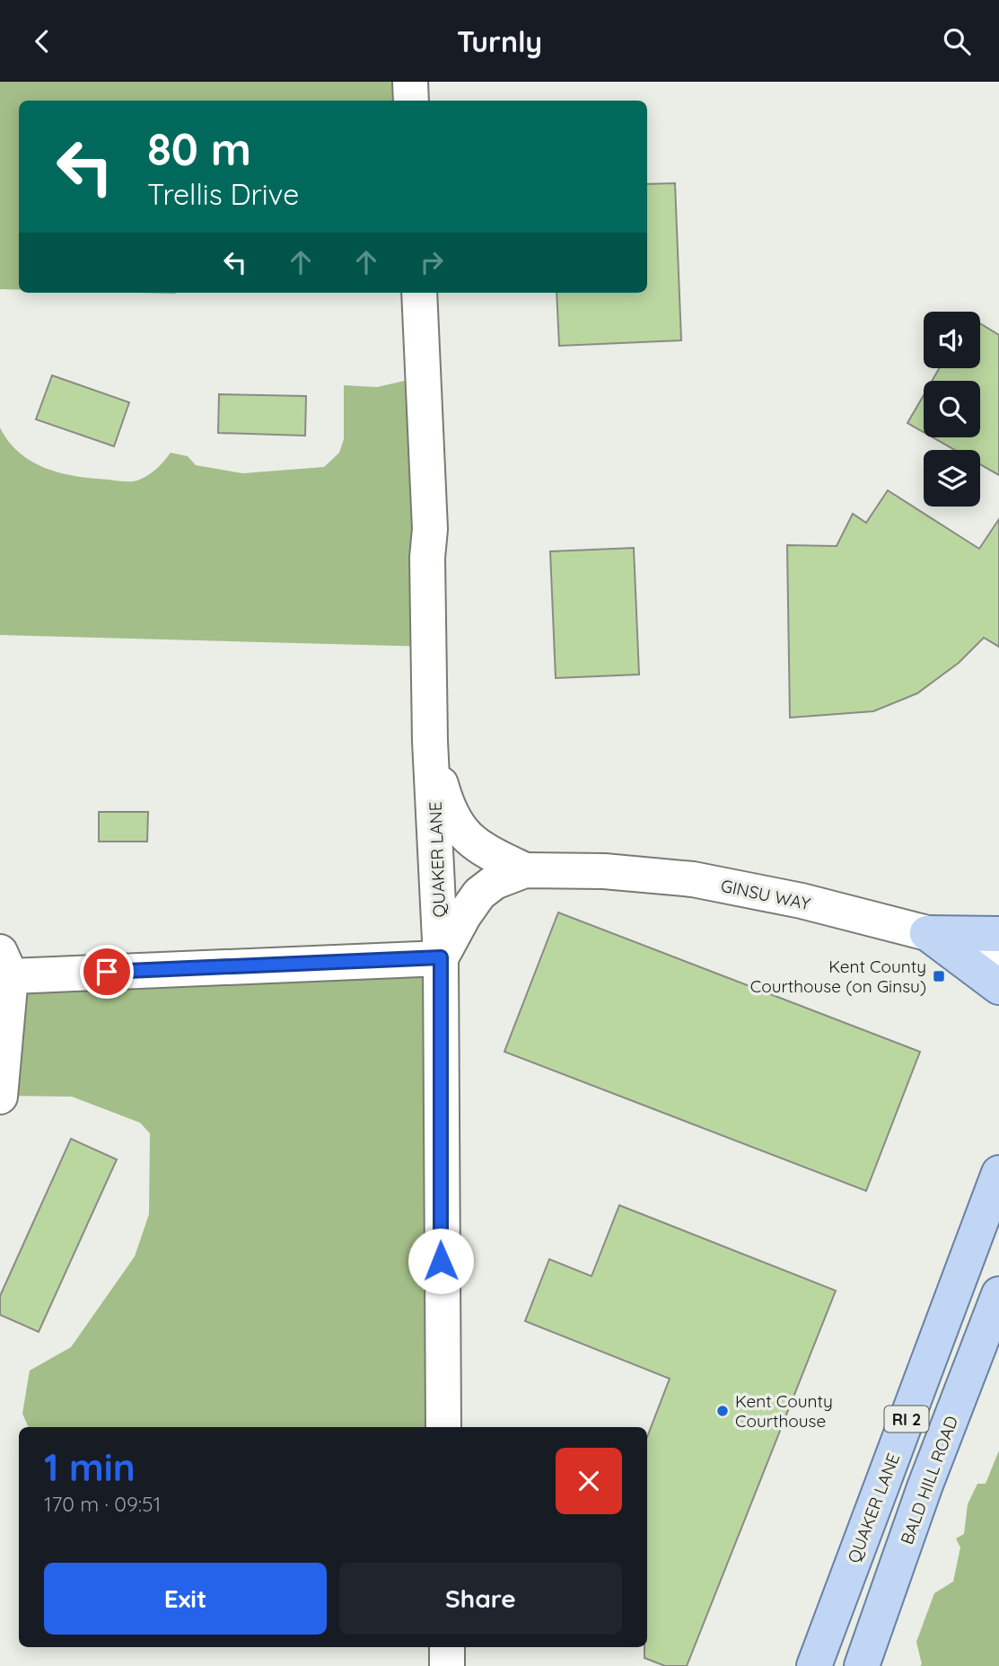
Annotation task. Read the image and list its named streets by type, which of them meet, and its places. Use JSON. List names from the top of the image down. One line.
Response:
{"streets":{"main road":["QUAKER LANE","RI 2","BALD HILL ROAD"],"street":["GINSU WAY"]},"crossings":[["QUAKER LANE","GINSU WAY"]],"places":{"transit":["Kent County Courthouse (on Ginsu)"],"other":["Kent County Courthouse"]},"page":{"header":"Turnly","turn":["80 m","Trellis Drive"],"heading":["1 min","170 m · 09:51"],"buttons":["Exit","Share"]}}
